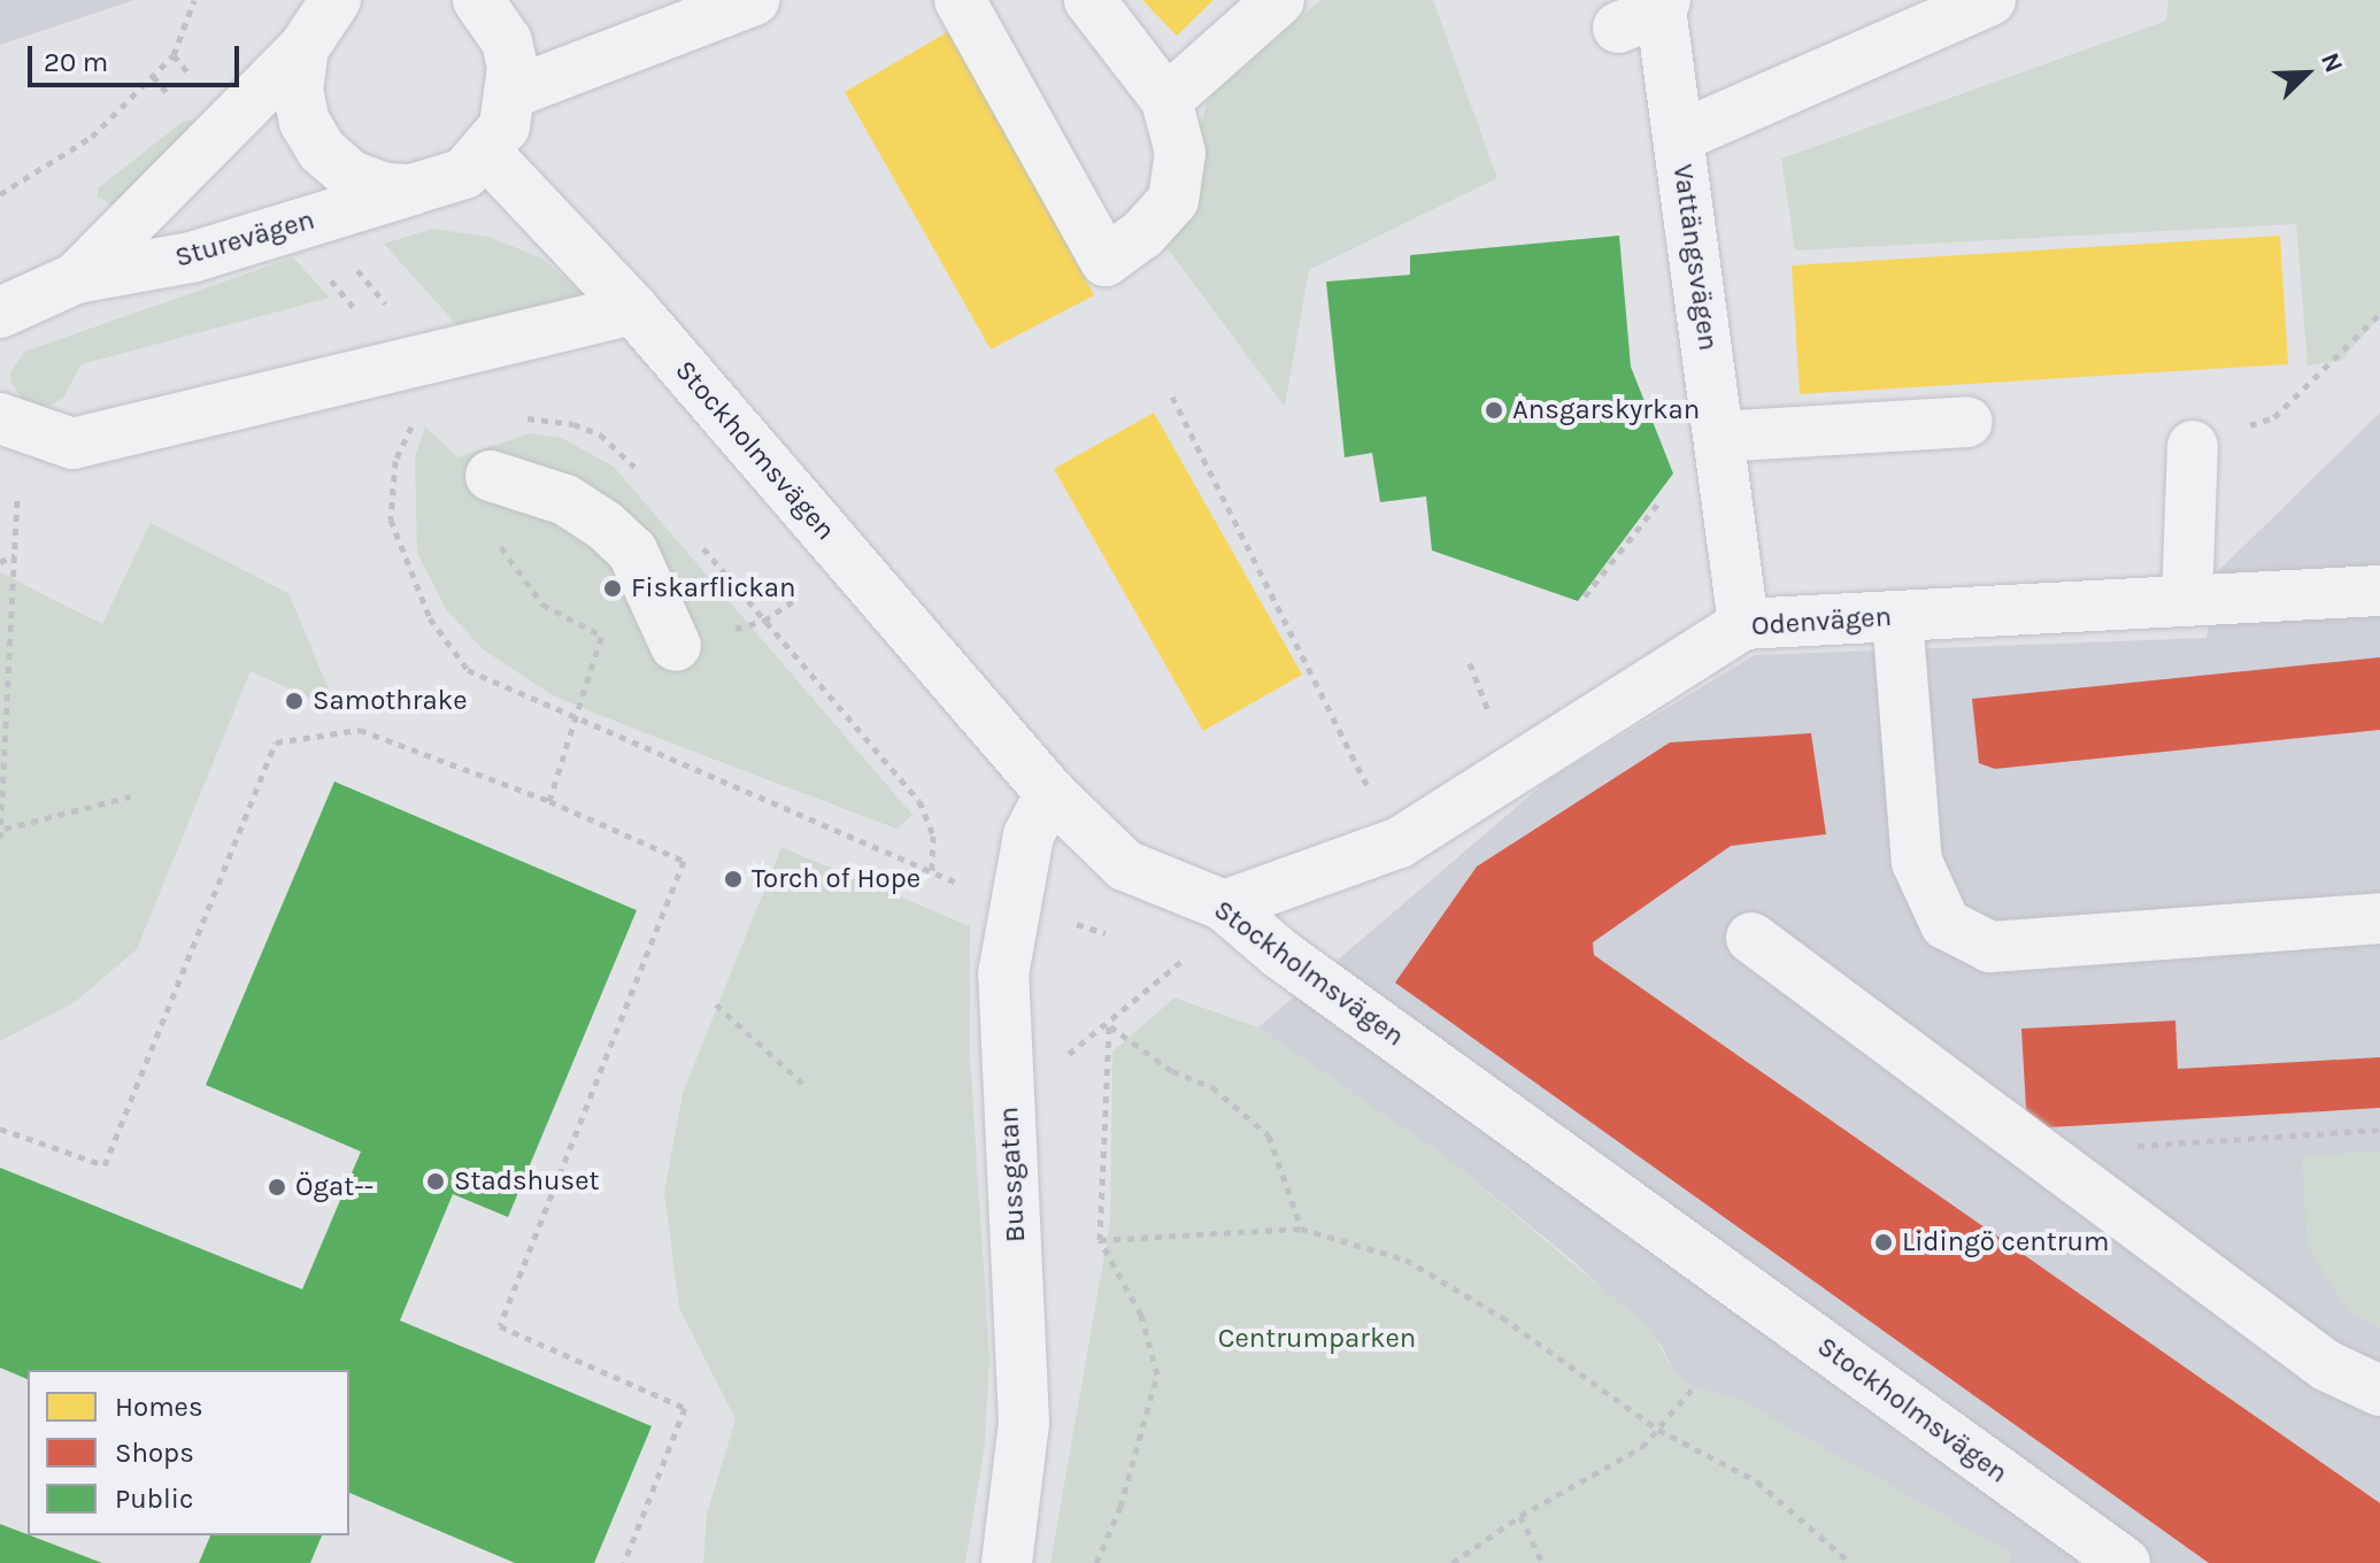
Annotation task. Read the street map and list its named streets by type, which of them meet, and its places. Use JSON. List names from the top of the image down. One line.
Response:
{"streets":{"street":["Sturevägen","Vattängsvägen","Stockholmsvägen","Odenvägen","Bussgatan"]},"crossings":[["Vattängsvägen","Odenvägen"],["Stockholmsvägen","Odenvägen"],["Stockholmsvägen","Bussgatan"]],"parks":["Centrumparken"],"places":["Ansgarskyrkan","Fiskarflickan","Samothrake","Torch of Hope","Stadshuset","Ögat--","Lidingö centrum"],"legend":["Homes","Shops","Public"],"scale_bar":"20 m","north":"top right"}
